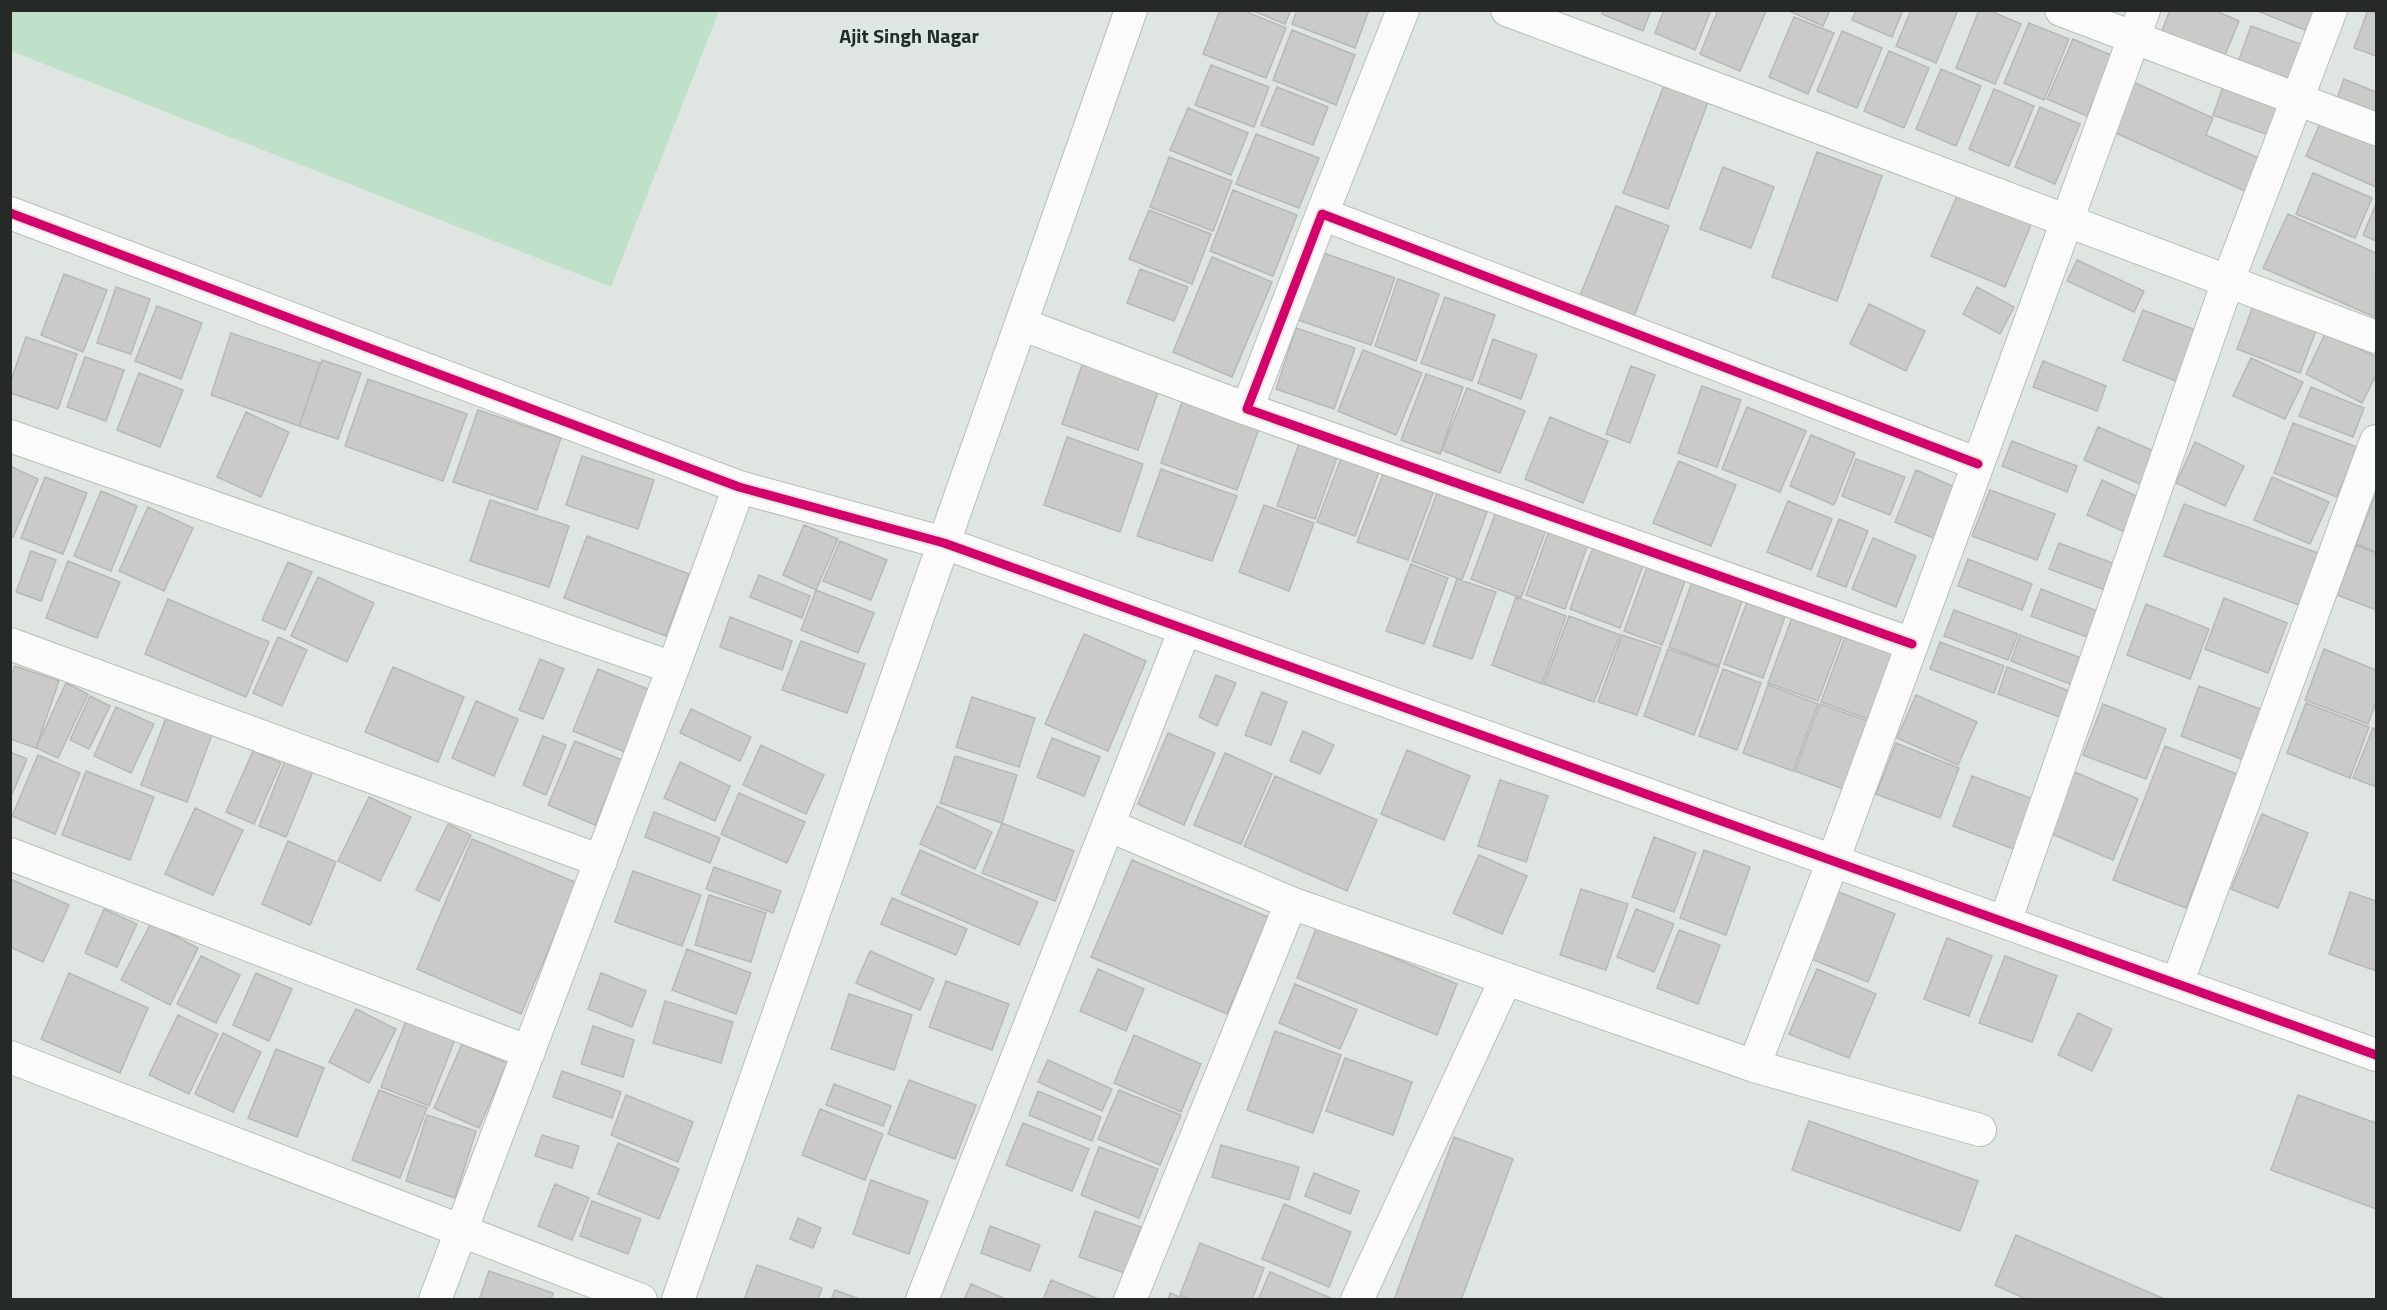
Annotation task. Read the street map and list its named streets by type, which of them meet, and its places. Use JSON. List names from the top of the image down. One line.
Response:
{"districts":["Ajit Singh Nagar"]}
